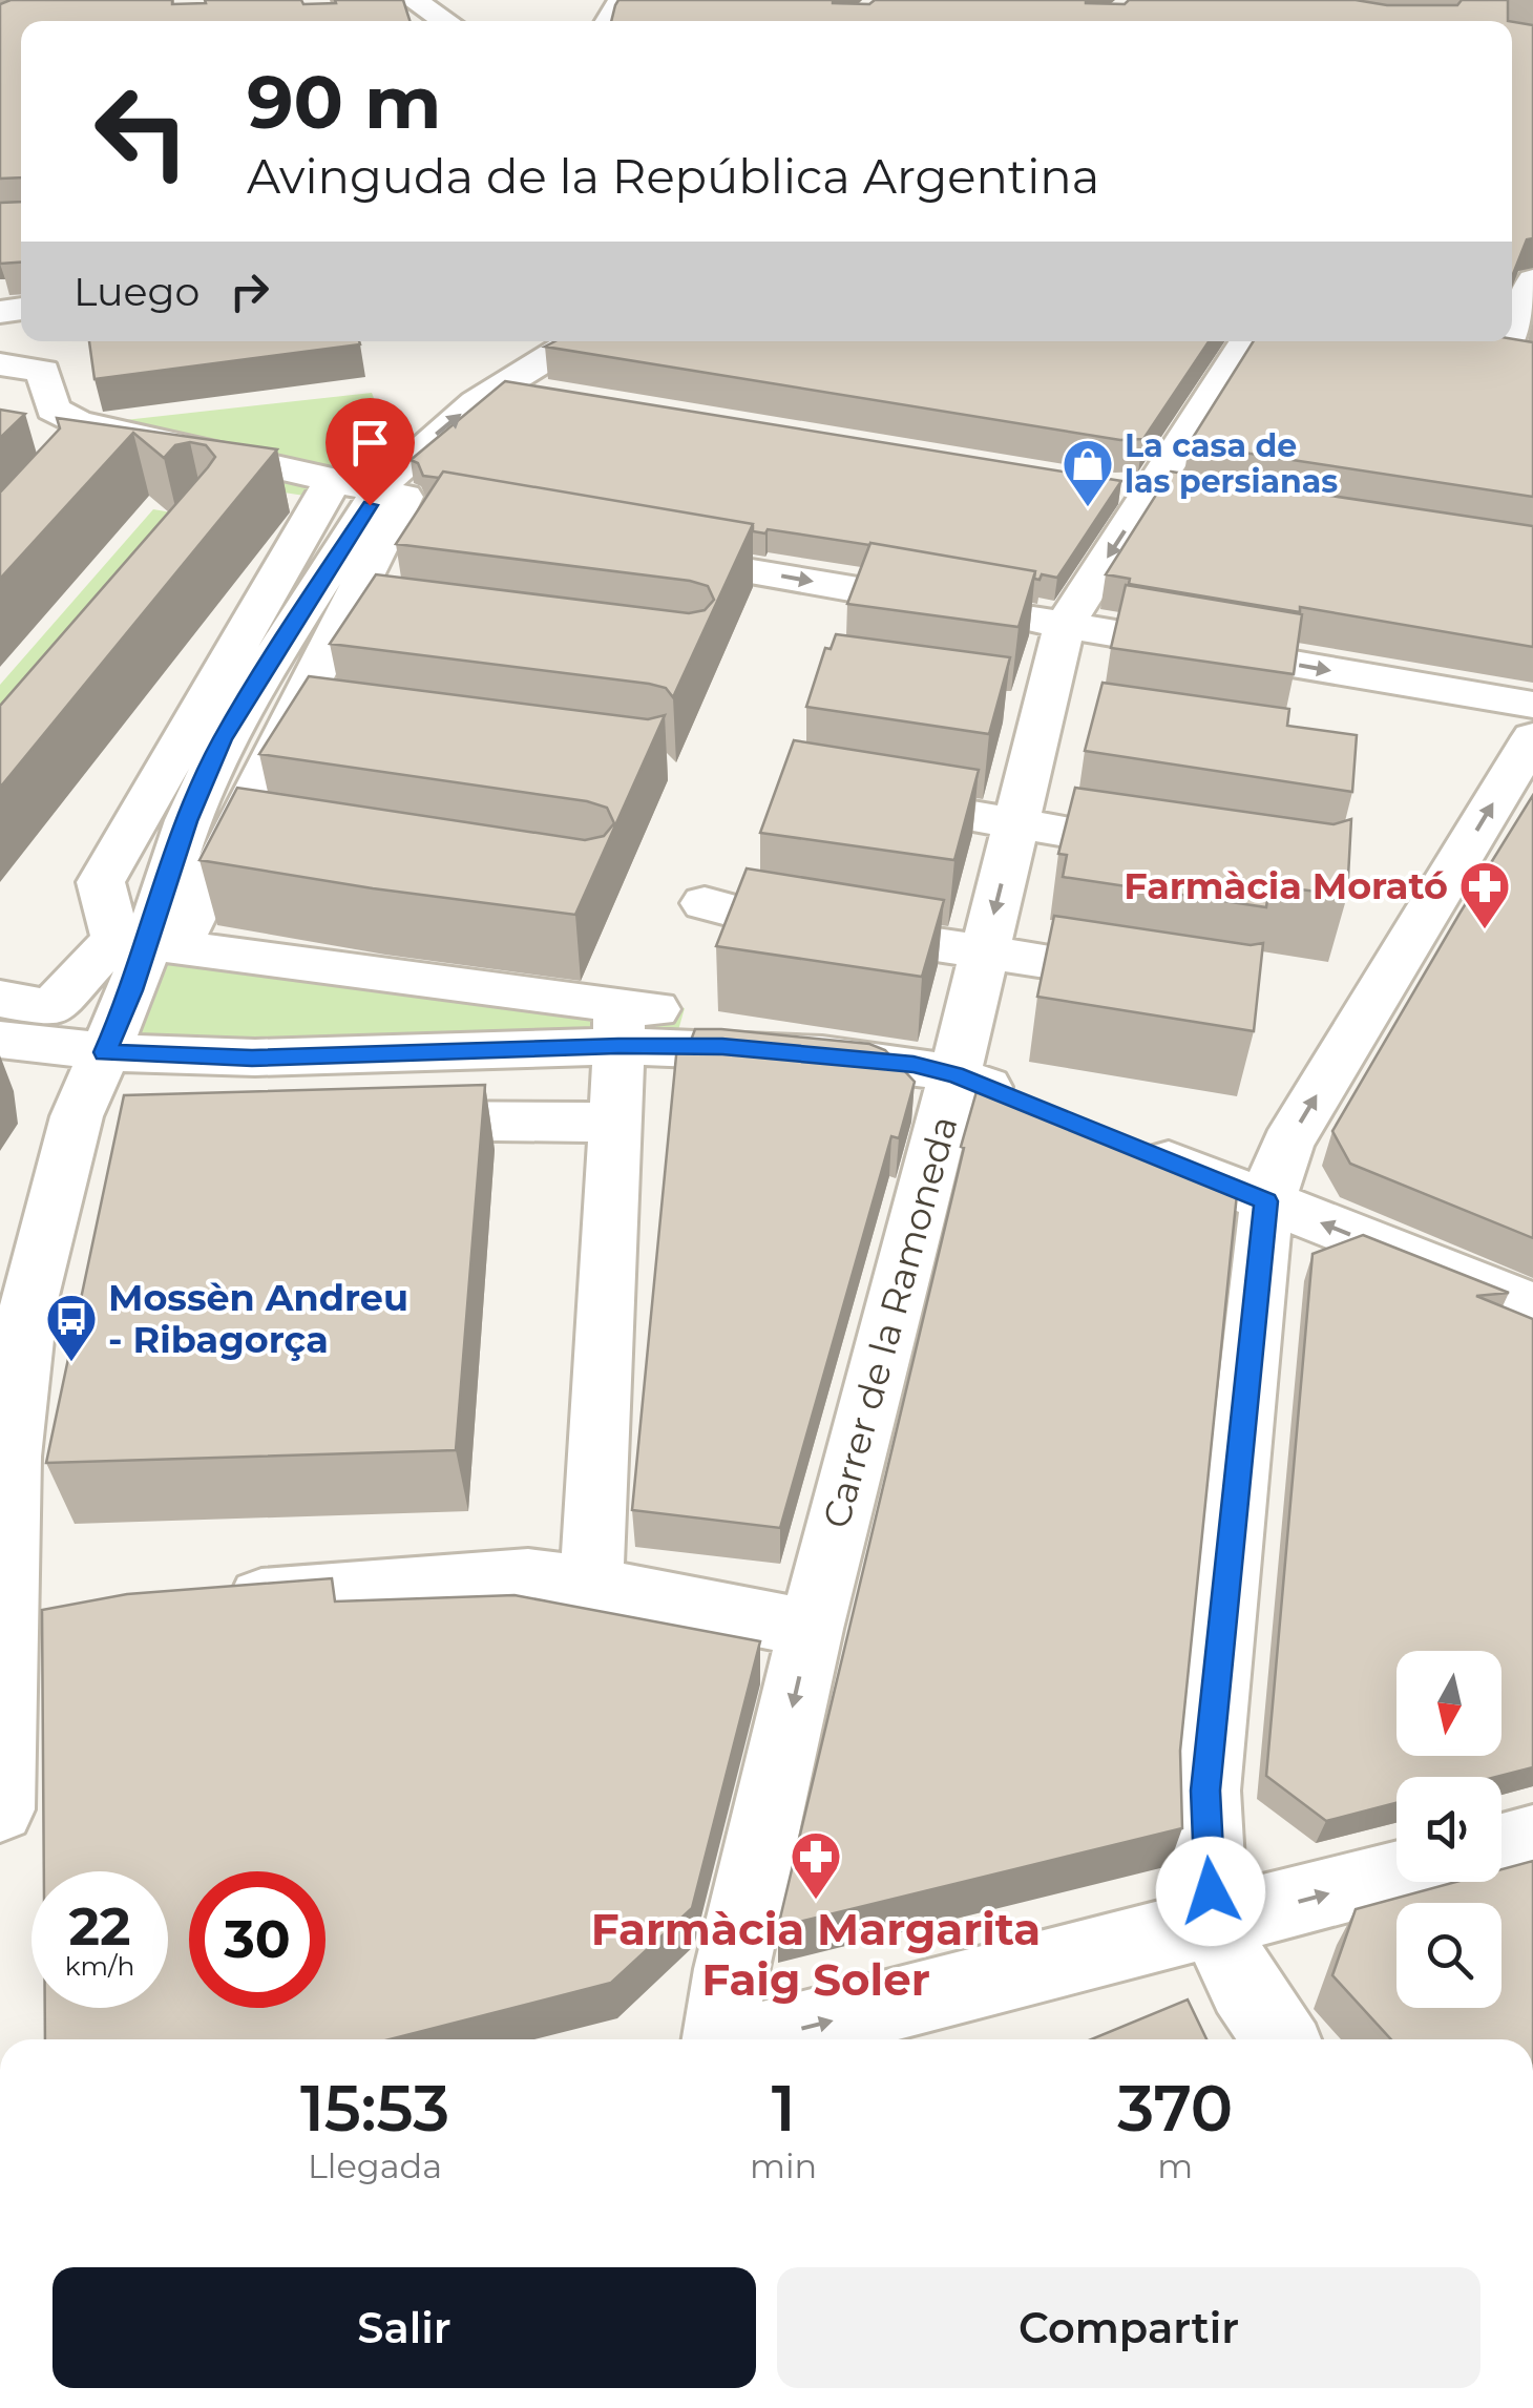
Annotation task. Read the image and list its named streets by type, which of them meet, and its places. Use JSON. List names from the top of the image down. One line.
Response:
{"streets":{"street":["Carrer de la Ramoneda"]},"places":{"shop":["La casa de las persianas"],"pharmacy":["Farmàcia Morató","Farmàcia Margarita Faig Soler"],"bus stop":["Mossèn Andreu - Ribagorça"]},"north":"bottom","page":{"turn":["90 m","Avinguda de la República Argentina"],"then":"Luego","speed":"22 km/h","limit":"30","eta":["15:53","Llegada","1","min","370","m"],"buttons":["Salir","Compartir"]}}
